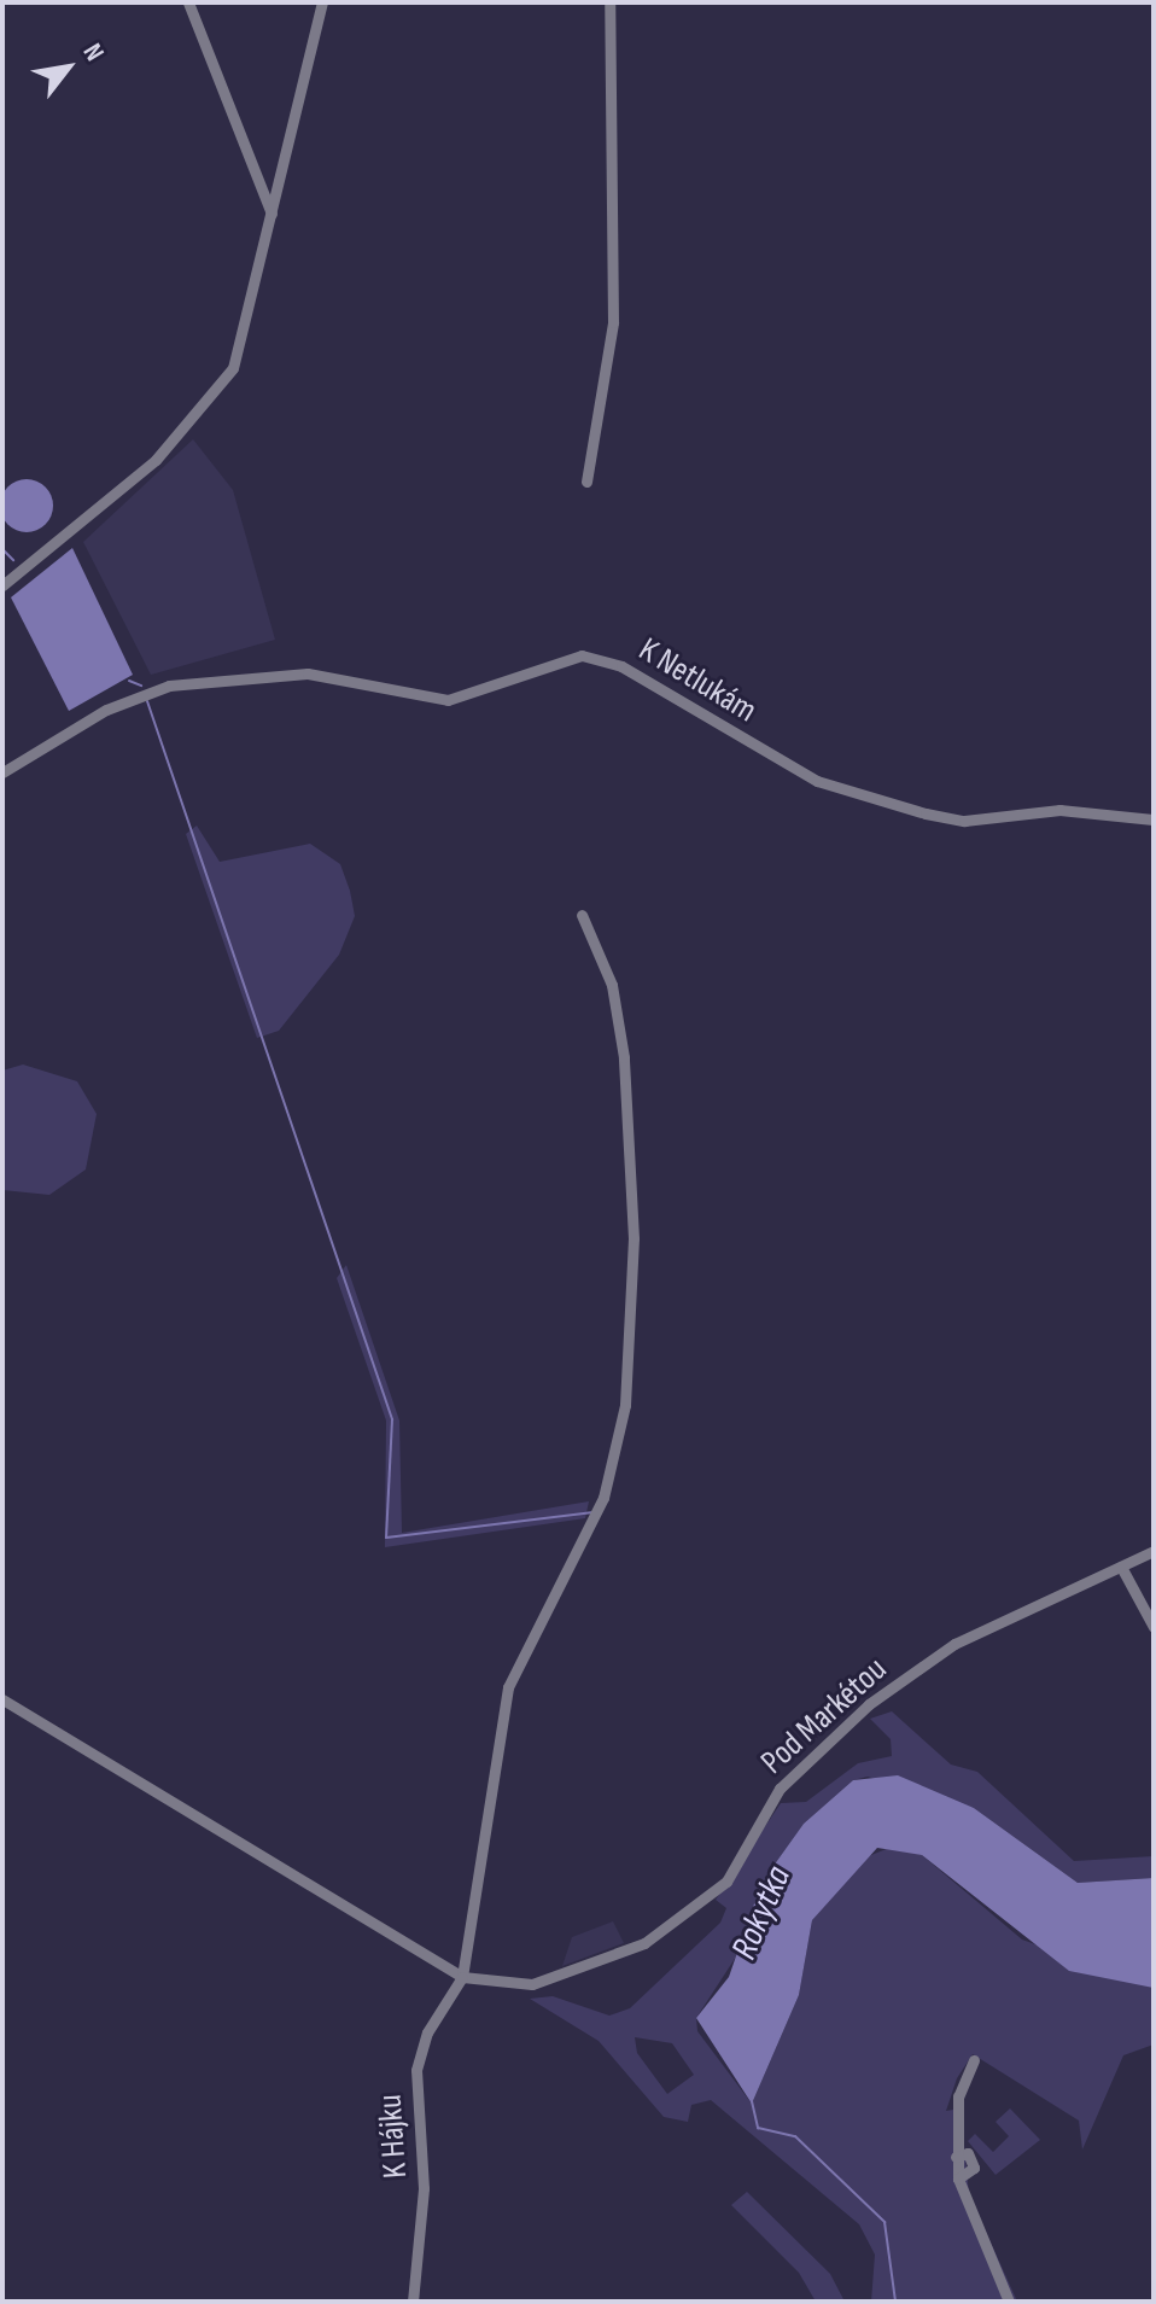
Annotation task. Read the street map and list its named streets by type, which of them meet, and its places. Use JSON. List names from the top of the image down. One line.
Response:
{"streets":{"street":["K Netlukám","Pod Markétou","K Hájku"]},"crossings":[["Pod Markétou","K Hájku"]],"water":["Rokytka"],"north":"top right"}
